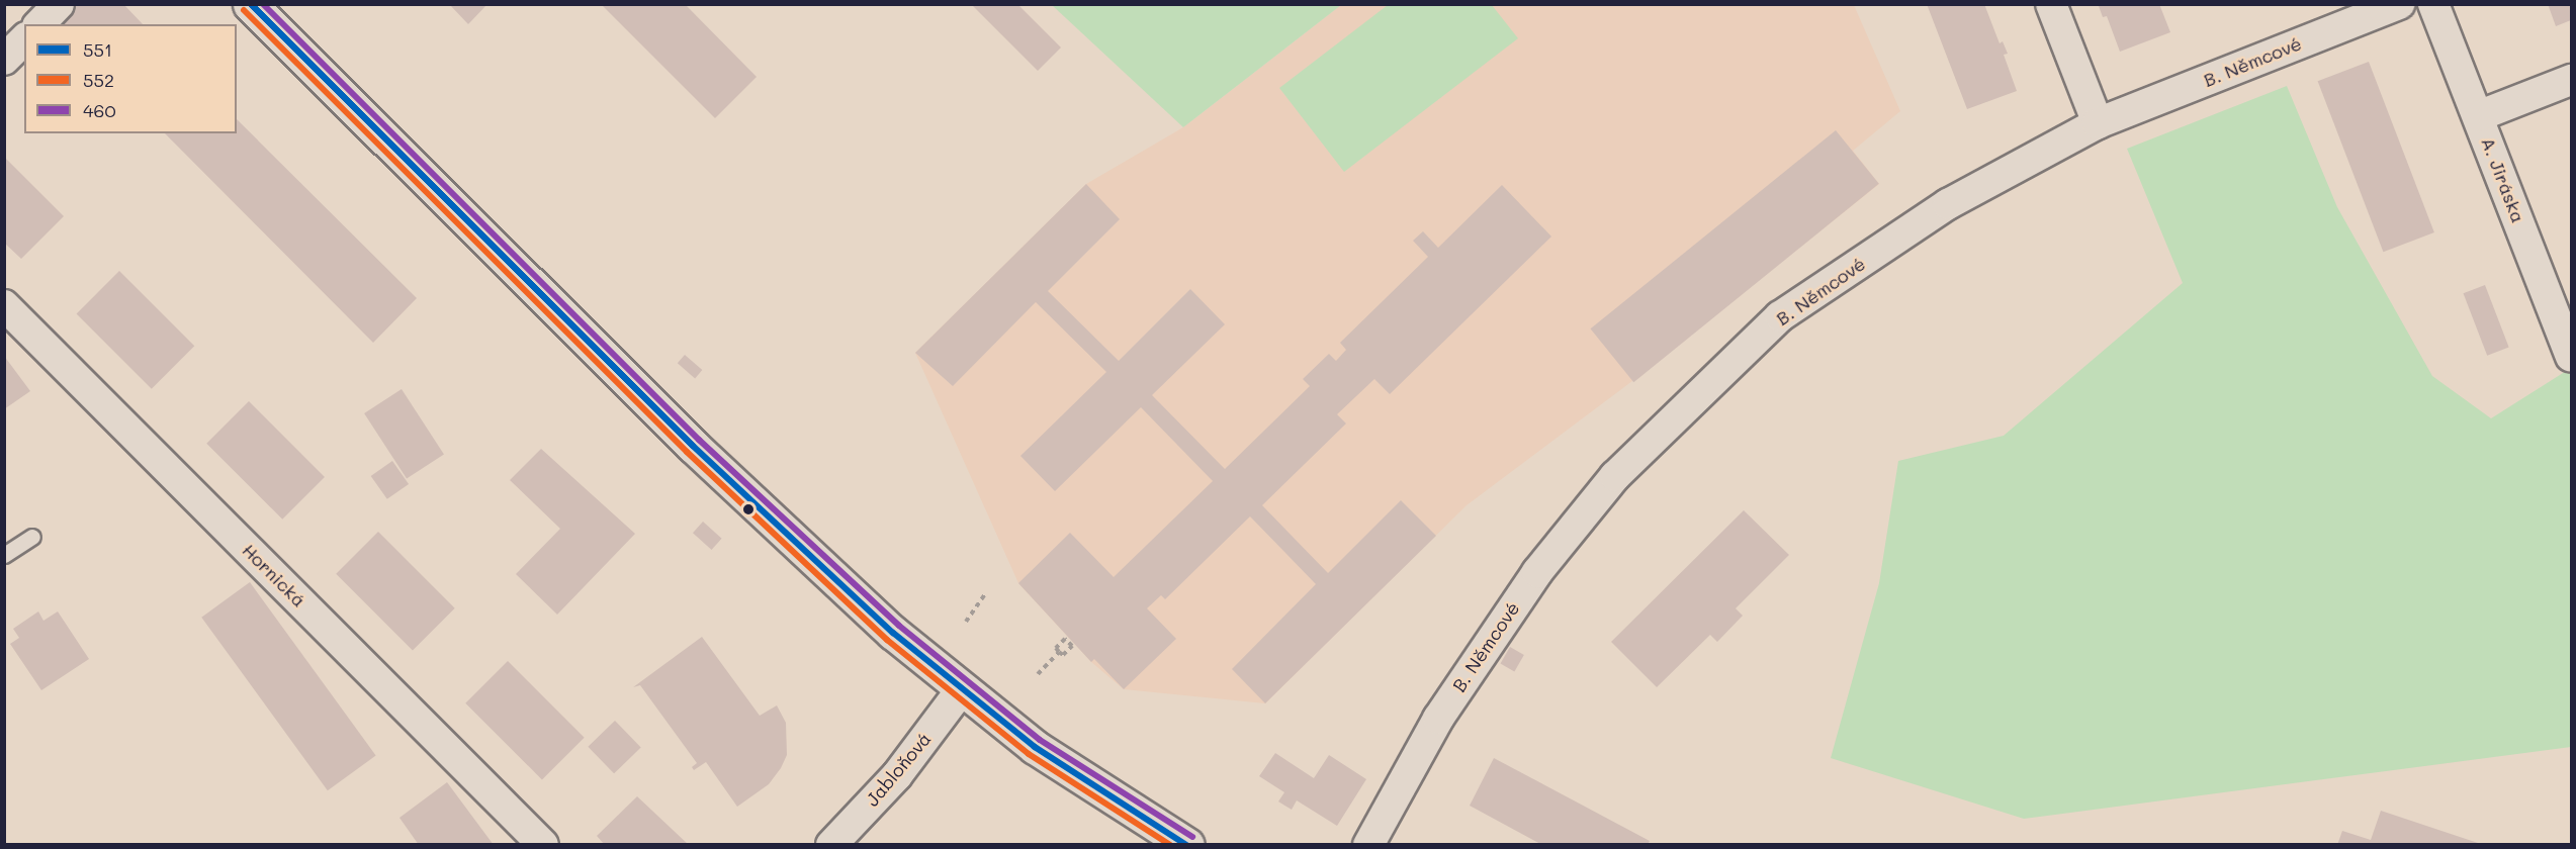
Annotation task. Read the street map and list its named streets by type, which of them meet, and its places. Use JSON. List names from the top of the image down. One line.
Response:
{"streets":{"street":["B. Němcové","A. Jiráska","Hornická","Jabloňová"]},"lines":["transit line 551","transit line 460","transit line 552"],"legend":["551","552","460"]}
